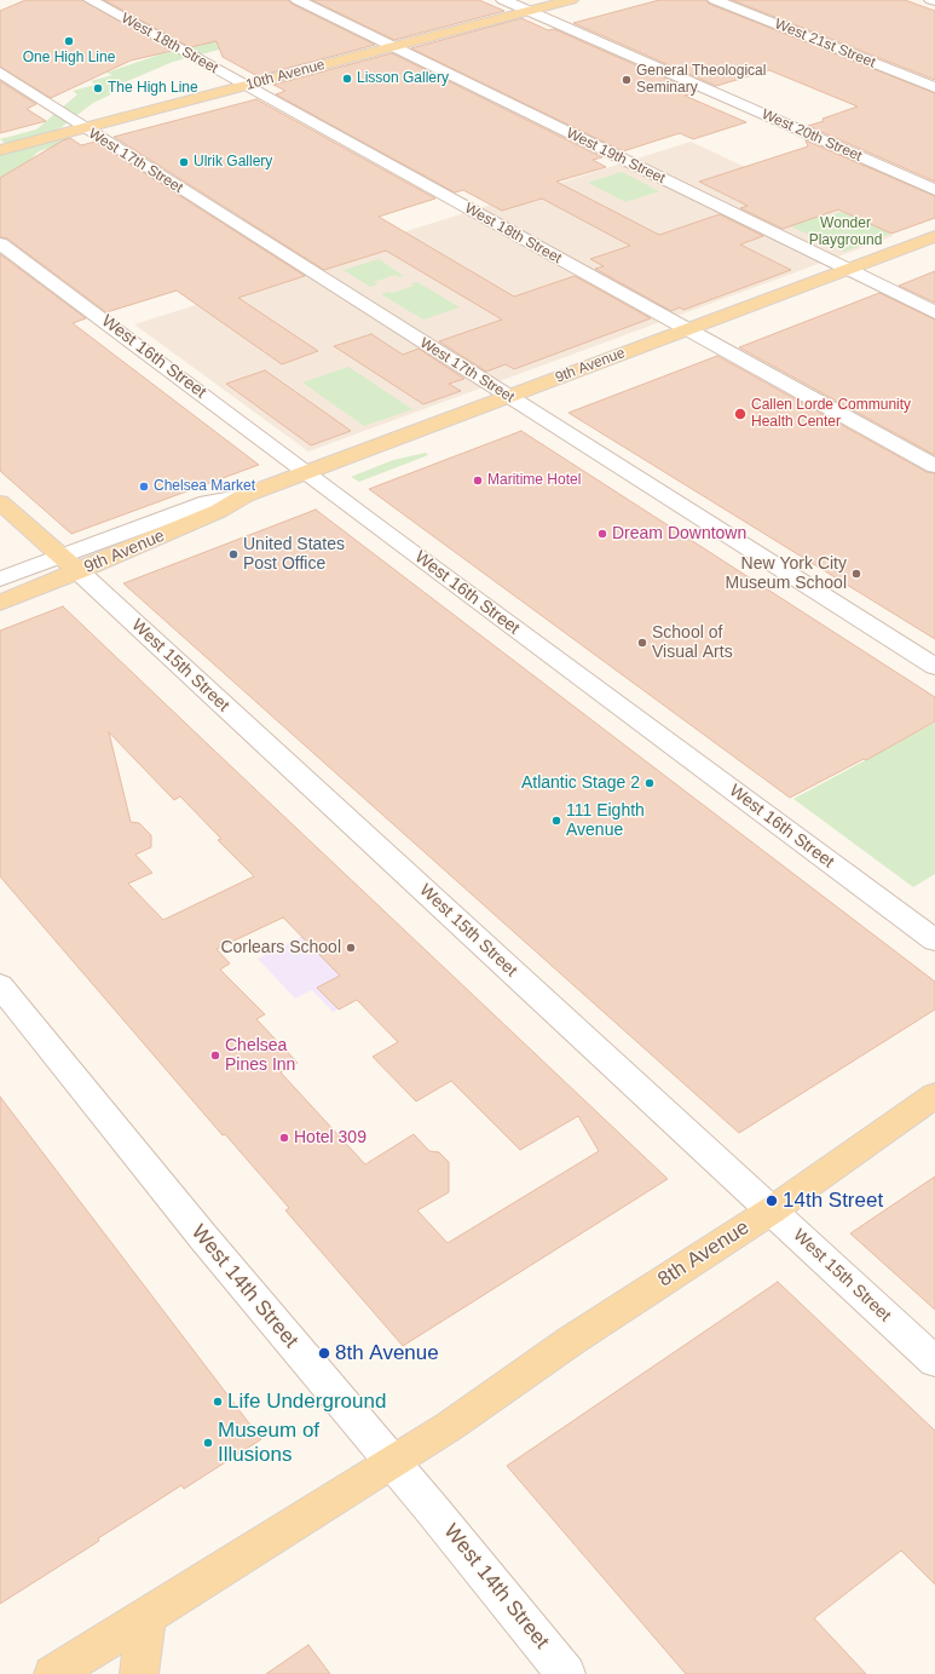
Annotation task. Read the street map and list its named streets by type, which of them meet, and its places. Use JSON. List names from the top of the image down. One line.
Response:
{"streets":{"main road":["10th Avenue","9th Avenue","West 15th Street","8th Avenue"],"street":["West 18th Street","West 21st Street","West 20th Street","West 19th Street","West 17th Street","West 16th Street","West 14th Street"]},"crossings":[["West 18th Street","10th Avenue"],["West 18th Street","9th Avenue"],["10th Avenue","West 20th Street"],["10th Avenue","West 19th Street"],["10th Avenue","West 17th Street"],["West 19th Street","9th Avenue"],["West 17th Street","9th Avenue"],["West 16th Street","9th Avenue"],["9th Avenue","West 15th Street"],["West 15th Street","8th Avenue"],["8th Avenue","West 14th Street"]],"parks":["Wonder Playground"],"places":["One High Line","Lisson Gallery","General Theological Seminary","The High Line","Ulrik Gallery","Callen Lorde Community Health Center","Maritime Hotel","Chelsea Market","Dream Downtown","United States Post Office","New York City Museum School","School of Visual Arts","Atlantic Stage 2","111 Eighth Avenue","Corlears School","Chelsea Pines Inn","Hotel 309","14th Street","8th Avenue","Life Underground","Museum of Illusions"]}
